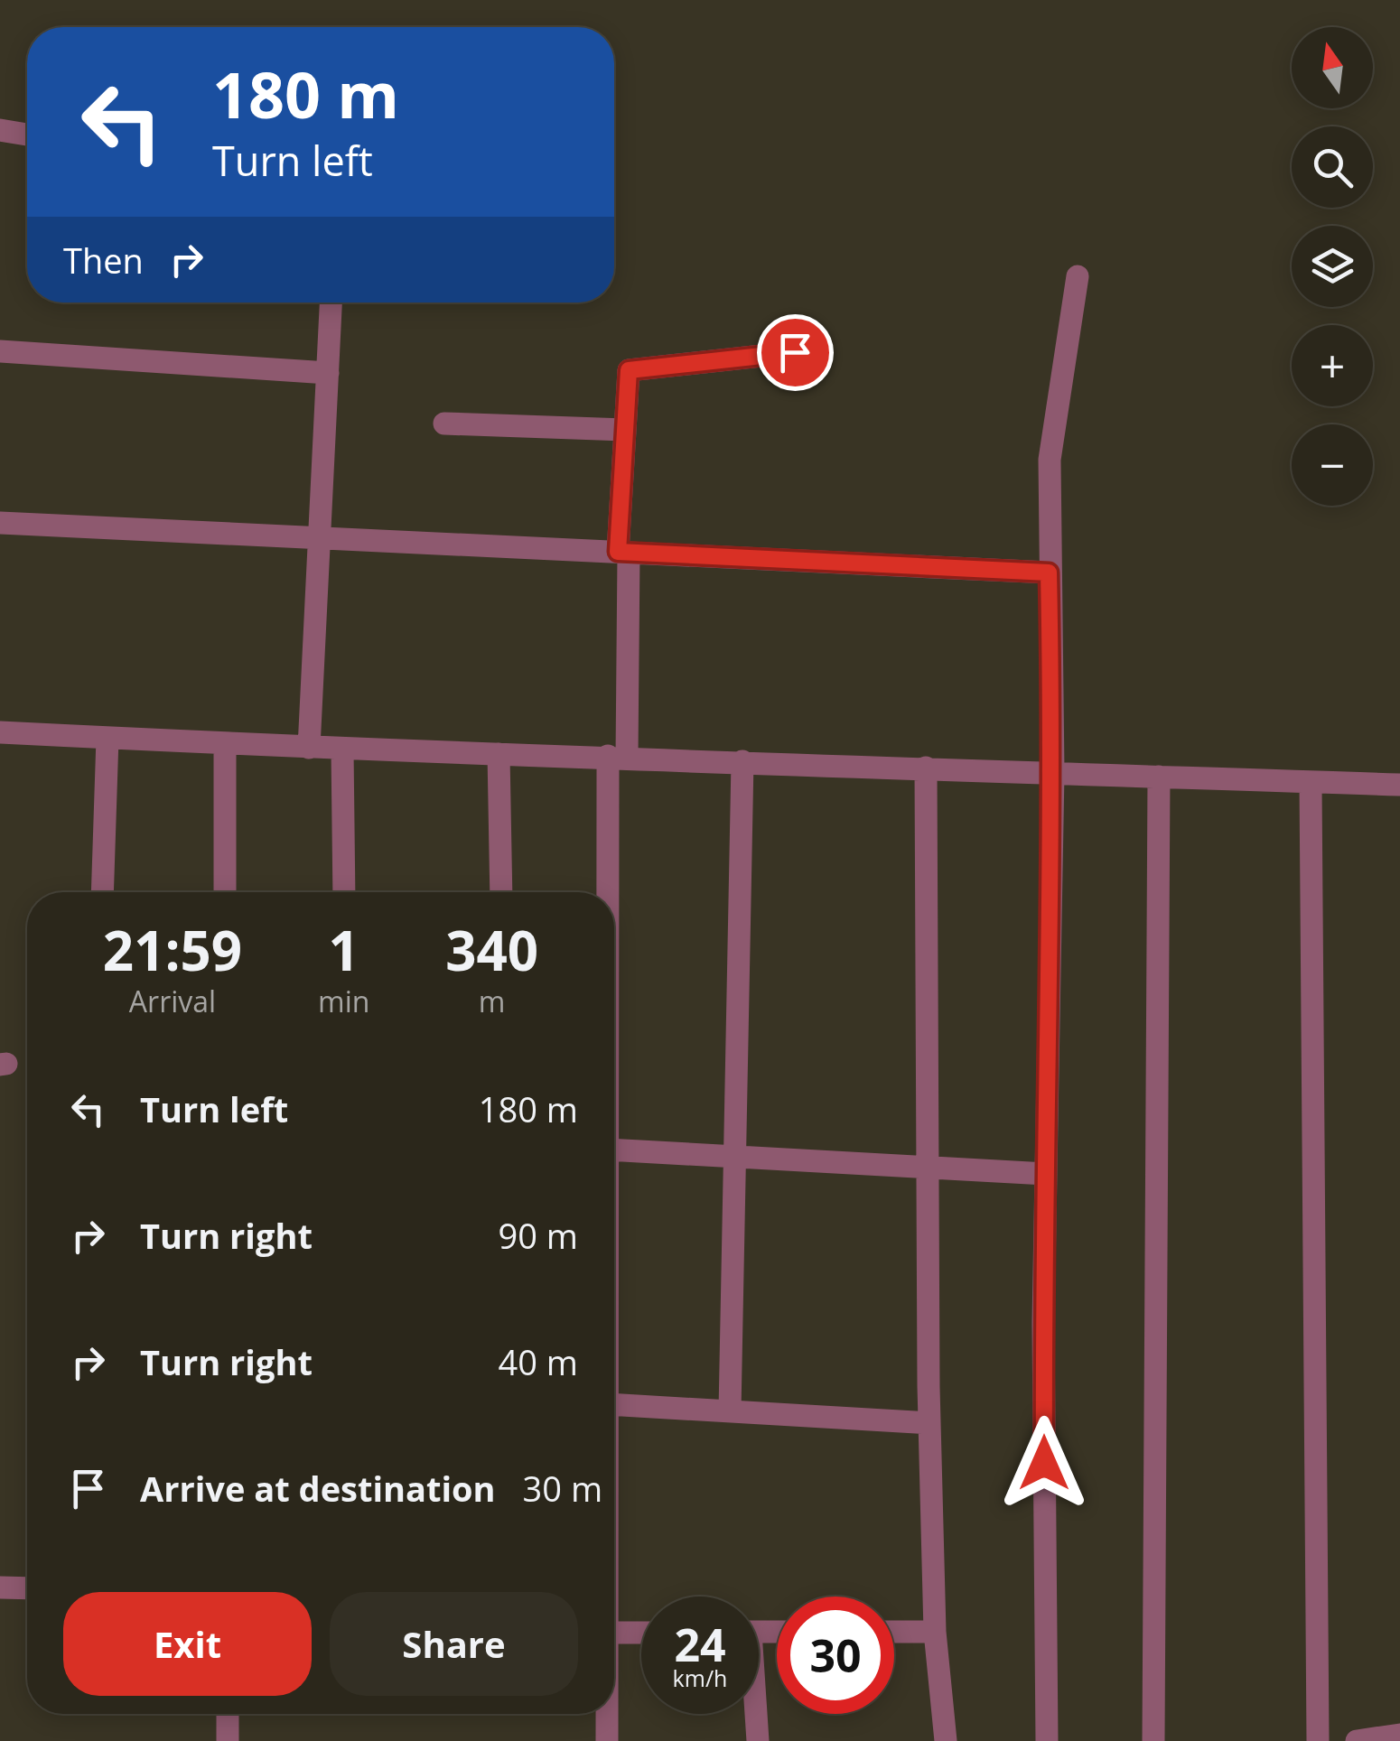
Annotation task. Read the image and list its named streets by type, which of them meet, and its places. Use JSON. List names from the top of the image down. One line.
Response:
{"north":"top","page":{"map_buttons":["+","−"],"turn":["180 m","Turn left"],"then":"Then","eta":["21:59","Arrival","1","min","340","m"],"list":[{"name":"Turn left","value":"180 m"},{"name":"Turn right","value":"90 m"},{"name":"Turn right","value":"40 m"},{"name":"Arrive at destination","value":"30 m"}],"buttons":["Exit","Share"],"speed":"24 km/h","limit":"30"}}
